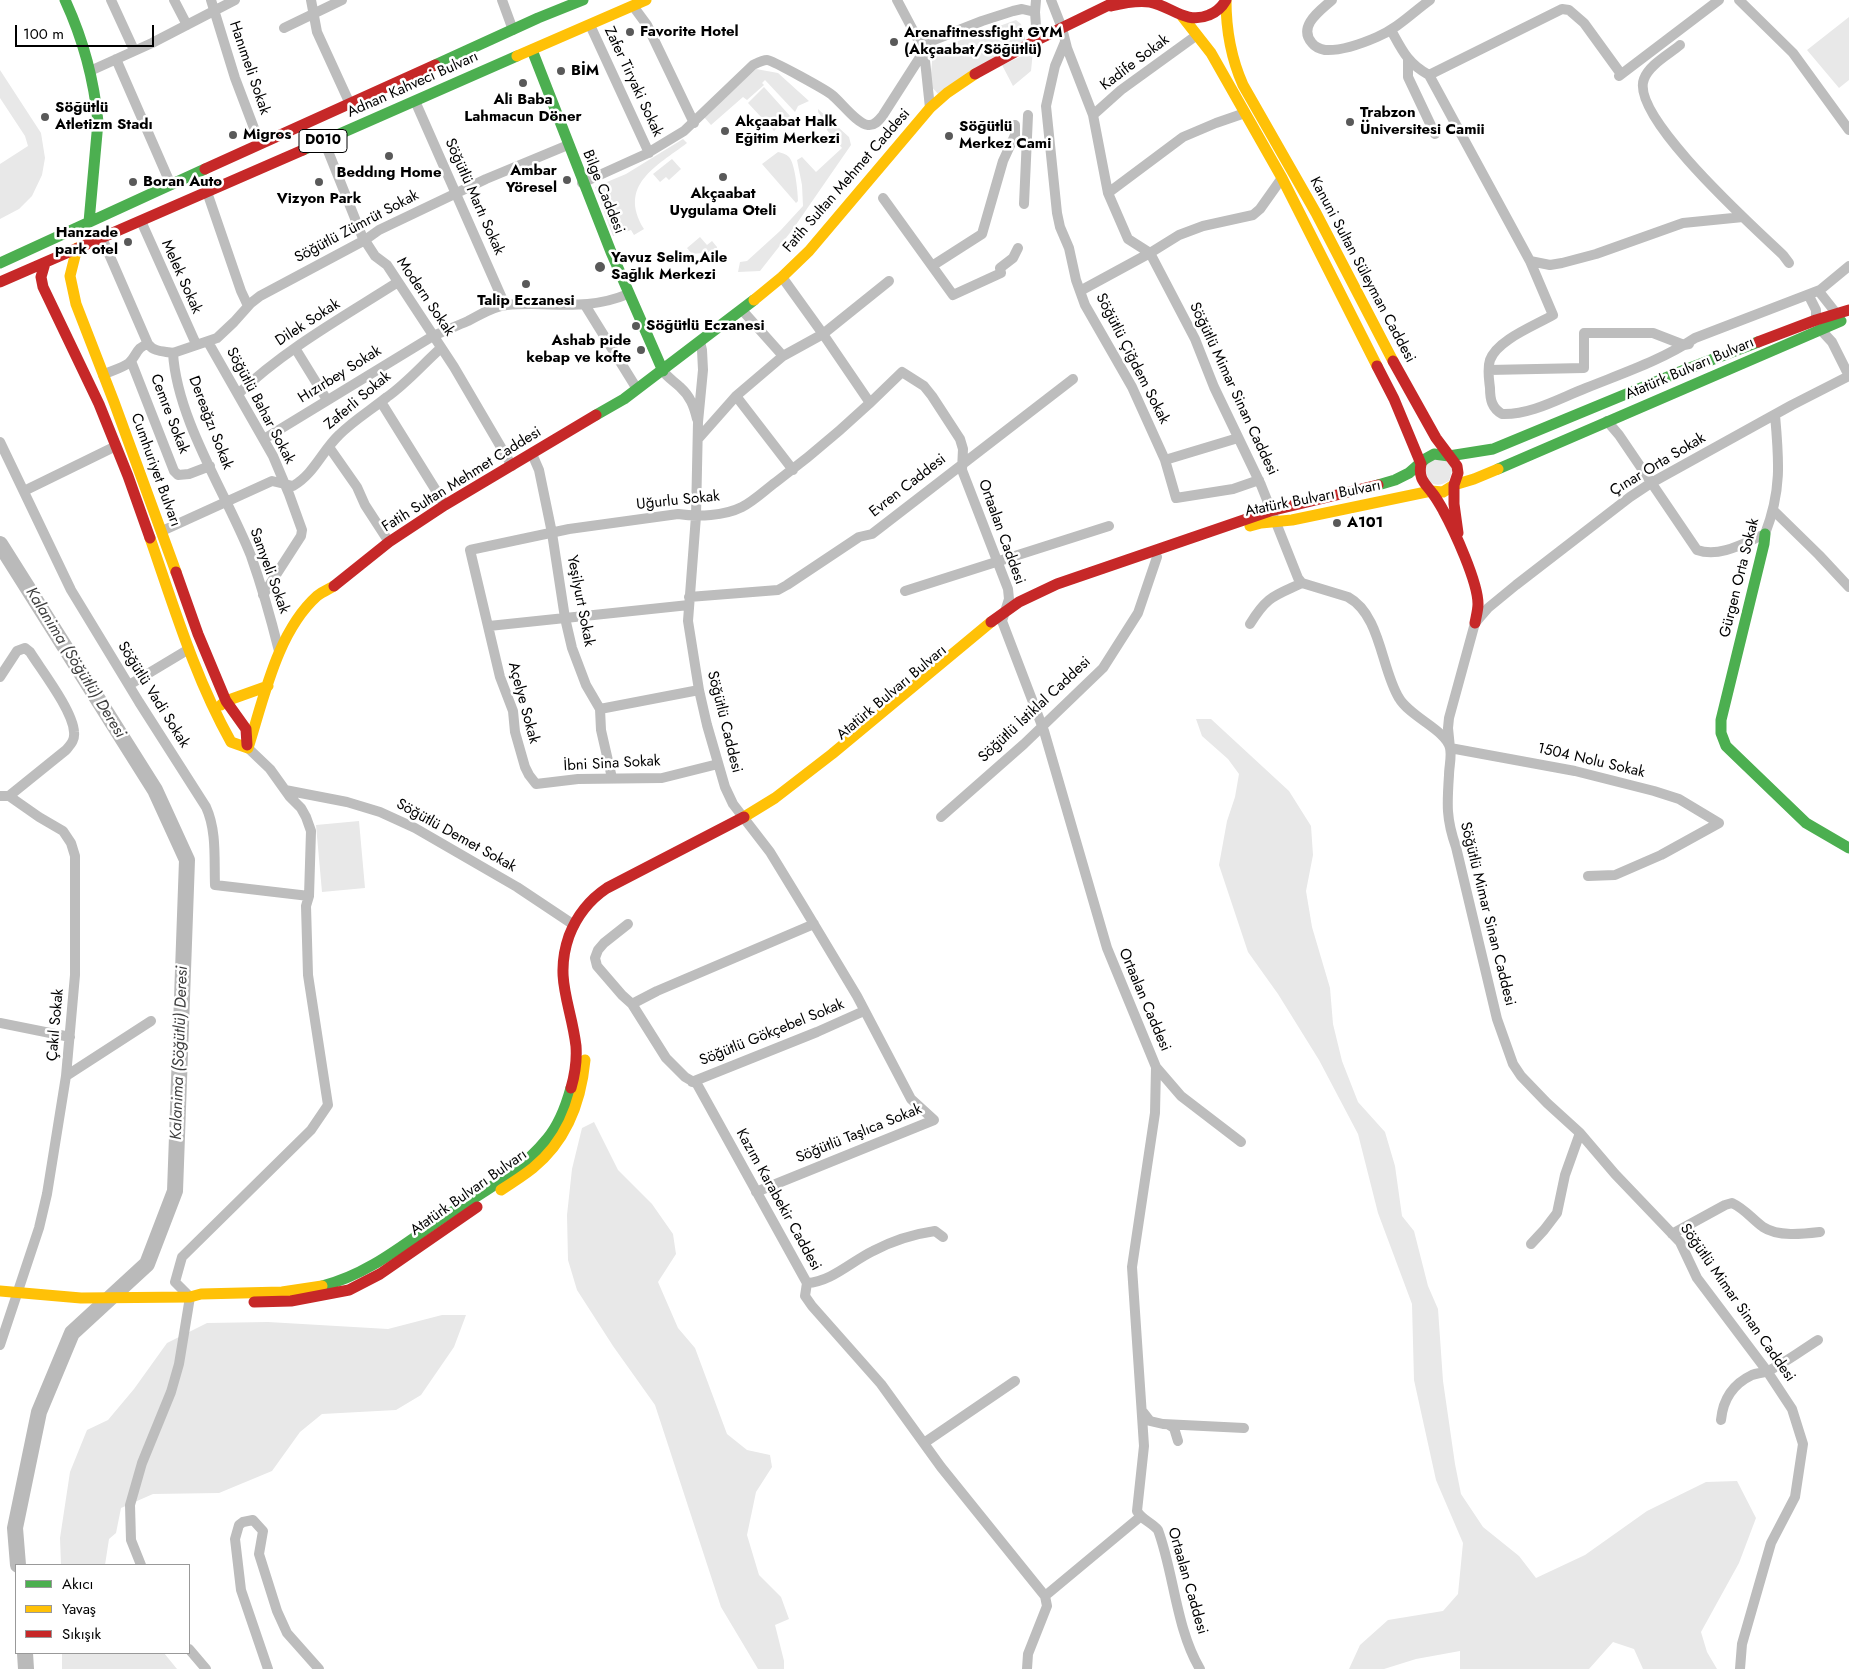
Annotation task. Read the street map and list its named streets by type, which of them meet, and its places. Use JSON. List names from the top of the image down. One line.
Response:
{"streets":{"main road":["Adnan Kahveci Bulvarı","D010","Fatih Sultan Mehmet Caddesi","Bilge Caddesi","Kanuni Sultan Süleyman Caddesi","Atatürk Bulvarı Bulvarı","Cumhuriyet Bulvarı","Gürgen Orta Sokak"],"street":["Kadife Sokak","Hanımeli Sokak","Zafer Tiryaki Sokak","Söğütlü Martı Sokak","Söğütlü Zümrüt Sokak","Melek Sokak","Modern Sokak","Dilek Sokak","Söğütlü Çiğdem Sokak","Hızırbey Sokak","Söğütlü Mimar Sinan Caddesi","Zaferli Sokak","Söğütlü Bahar Sokak","Cemre Sokak","Dereağzı Sokak","Çınar Orta Sokak","Evren Caddesi","Uğurlu Sokak","Ortaalan Caddesi","Samyeli Sokak","Yeşilyurt Sokak","Söğütlü Vadi Sokak","Açelye Sokak","Söğütlü İstiklal Caddesi","Söğütlü Caddesi","1504 Nolu Sokak","İbni Sina Sokak","Söğütlü Demet Sokak","Çakıl Sokak","Söğütlü Gökçebel Sokak","Söğütlü Taşlıca Sokak","Kazım Karabekir Caddesi"]},"crossings":[["Kadife Sokak","Kanuni Sultan Süleyman Caddesi"],["Hanımeli Sokak","Adnan Kahveci Bulvarı"],["Zafer Tiryaki Sokak","Adnan Kahveci Bulvarı"],["Adnan Kahveci Bulvarı","Bilge Caddesi"],["Adnan Kahveci Bulvarı","Söğütlü Martı Sokak"],["Adnan Kahveci Bulvarı","Melek Sokak"],["Adnan Kahveci Bulvarı","Modern Sokak"],["Adnan Kahveci Bulvarı","Cumhuriyet Bulvarı"],["Fatih Sultan Mehmet Caddesi","Bilge Caddesi"],["Fatih Sultan Mehmet Caddesi","Kanuni Sultan Süleyman Caddesi"],["Fatih Sultan Mehmet Caddesi","Modern Sokak"],["Fatih Sultan Mehmet Caddesi","Cumhuriyet Bulvarı"],["Fatih Sultan Mehmet Caddesi","Samyeli Sokak"],["Fatih Sultan Mehmet Caddesi","Yeşilyurt Sokak"],["Fatih Sultan Mehmet Caddesi","Söğütlü Caddesi"],["Bilge Caddesi","Söğütlü Zümrüt Sokak"],["Söğütlü Martı Sokak","Söğütlü Zümrüt Sokak"],["Söğütlü Martı Sokak","Hızırbey Sokak"],["Söğütlü Zümrüt Sokak","Melek Sokak"],["Söğütlü Zümrüt Sokak","Modern Sokak"],["Söğütlü Zümrüt Sokak","Söğütlü Bahar Sokak"],["Söğütlü Zümrüt Sokak","Dereağzı Sokak"],["Kanuni Sultan Süleyman Caddesi","Atatürk Bulvarı Bulvarı"],["Kanuni Sultan Süleyman Caddesi","Söğütlü Mimar Sinan Caddesi"],["Kanuni Sultan Süleyman Caddesi","Çınar Orta Sokak"],["Modern Sokak","Dilek Sokak"],["Modern Sokak","Hızırbey Sokak"],["Modern Sokak","Zaferli Sokak"],["Dilek Sokak","Söğütlü Bahar Sokak"],["Söğütlü Çiğdem Sokak","Söğütlü Mimar Sinan Caddesi"],["Atatürk Bulvarı Bulvarı","Söğütlü Mimar Sinan Caddesi"],["Atatürk Bulvarı Bulvarı","Ortaalan Caddesi"],["Atatürk Bulvarı Bulvarı","Söğütlü İstiklal Caddesi"],["Atatürk Bulvarı Bulvarı","Söğütlü Caddesi"],["Atatürk Bulvarı Bulvarı","Söğütlü Demet Sokak"],["Atatürk Bulvarı Bulvarı","Çakıl Sokak"],["Hızırbey Sokak","Söğütlü Bahar Sokak"],["Söğütlü Mimar Sinan Caddesi","Çınar Orta Sokak"],["Söğütlü Mimar Sinan Caddesi","1504 Nolu Sokak"],["Zaferli Sokak","Söğütlü Bahar Sokak"],["Zaferli Sokak","Dereağzı Sokak"],["Zaferli Sokak","Cumhuriyet Bulvarı"],["Zaferli Sokak","Samyeli Sokak"],["Söğütlü Bahar Sokak","Samyeli Sokak"],["Cemre Sokak","Dereağzı Sokak"],["Dereağzı Sokak","Samyeli Sokak"],["Çınar Orta Sokak","Gürgen Orta Sokak"],["Evren Caddesi","Ortaalan Caddesi"],["Evren Caddesi","Yeşilyurt Sokak"],["Evren Caddesi","Açelye Sokak"],["Evren Caddesi","Söğütlü Caddesi"],["Uğurlu Sokak","Ortaalan Caddesi"],["Uğurlu Sokak","Yeşilyurt Sokak"],["Uğurlu Sokak","Açelye Sokak"],["Uğurlu Sokak","Söğütlü Caddesi"],["Ortaalan Caddesi","Söğütlü İstiklal Caddesi"],["Yeşilyurt Sokak","İbni Sina Sokak"],["Açelye Sokak","İbni Sina Sokak"],["Söğütlü Caddesi","İbni Sina Sokak"],["Söğütlü Caddesi","Söğütlü Gökçebel Sokak"],["Söğütlü Caddesi","Söğütlü Taşlıca Sokak"],["Söğütlü Gökçebel Sokak","Kazım Karabekir Caddesi"],["Söğütlü Taşlıca Sokak","Kazım Karabekir Caddesi"]],"water":["Kalanima (Söğütlü) Deresi"],"places":["Favorite Hotel","Arenafitnessfight GYM (Akçaabat/Söğütlü)","BİM","Ali Baba Lahmacun Döner","Söğütlü Atletizm Stadı","Trabzon Üniversitesi Camii","Akçaabat Halk Eğitim Merkezi","Migros","Söğütlü Merkez Cami","Beddıng Home","Akçaabat Uygulama Oteli","Ambar Yöresel","Boran Auto","Vizyon Park","Hanzade park otel","Yavuz Selim,Aile Sağlık Merkezi","Talip Eczanesi","Söğütlü Eczanesi","Ashab pide kebap ve kofte","A101"],"legend":["Akıcı","Yavaş","Sıkışık"],"scale_bar":"100 m"}
